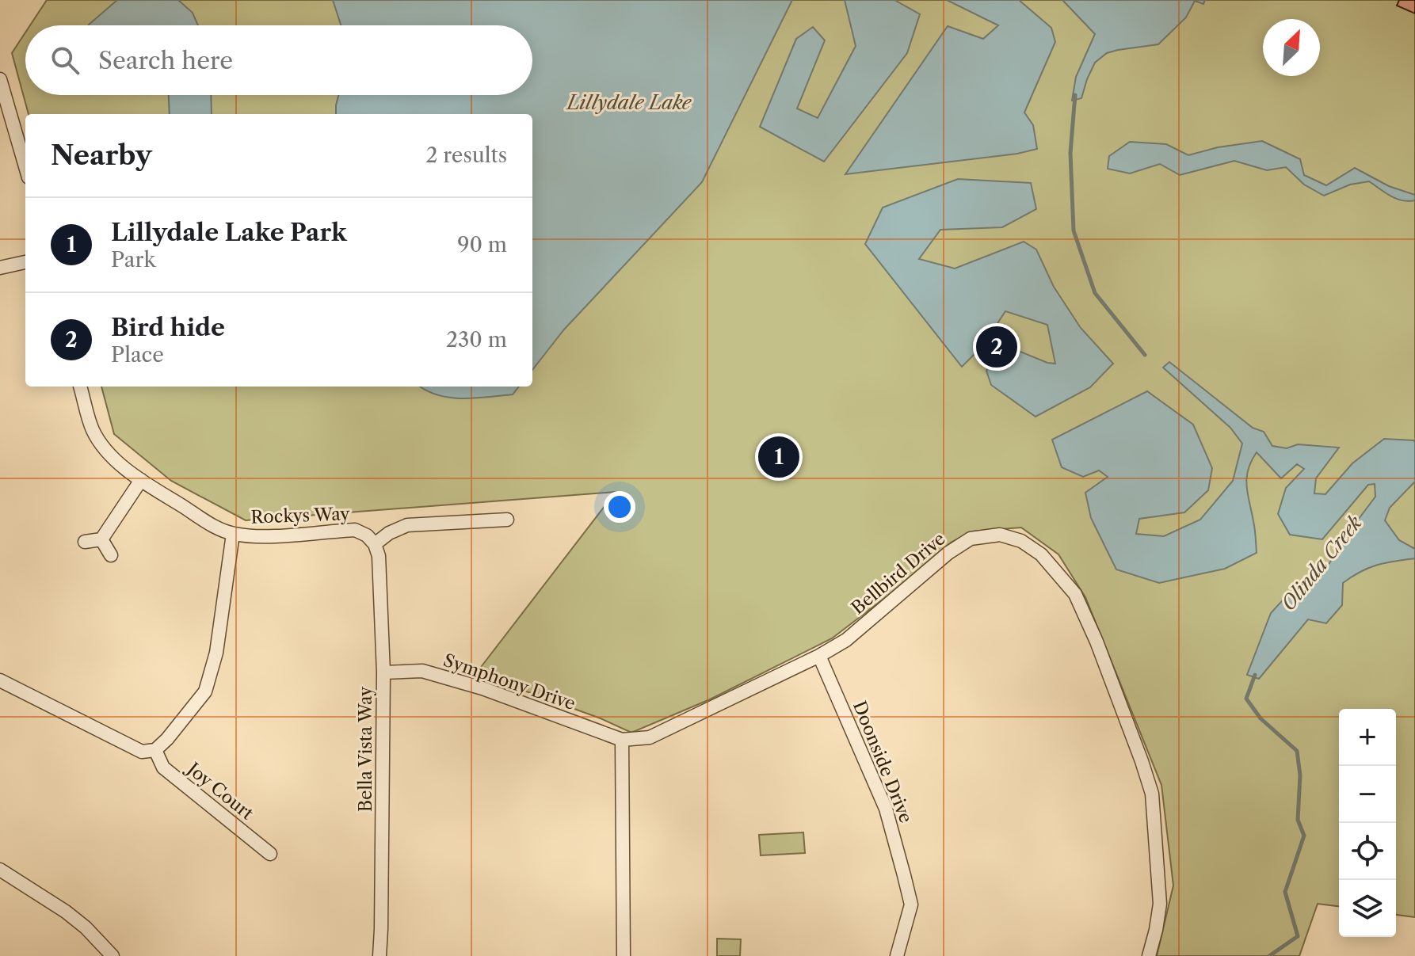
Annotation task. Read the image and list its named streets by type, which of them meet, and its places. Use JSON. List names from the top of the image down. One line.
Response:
{"streets":{"street":["Rockys Way","Bellbird Drive","Symphony Drive","Bella Vista Way","Doonside Drive","Joy Court"]},"crossings":[["Rockys Way","Bella Vista Way"],["Bellbird Drive","Symphony Drive"],["Bellbird Drive","Doonside Drive"],["Symphony Drive","Bella Vista Way"]],"water":["Lillydale Lake","Olinda Creek"],"north":"top right","page":{"search":"Search here","heading":["Nearby","2 results"],"list":[{"mark":"1","name":"Lillydale Lake Park","note":"Park","value":"90 m"},{"mark":"2","name":"Bird hide","note":"Place","value":"230 m"}],"pins":["2","1"],"map_buttons":["+","−"]}}
